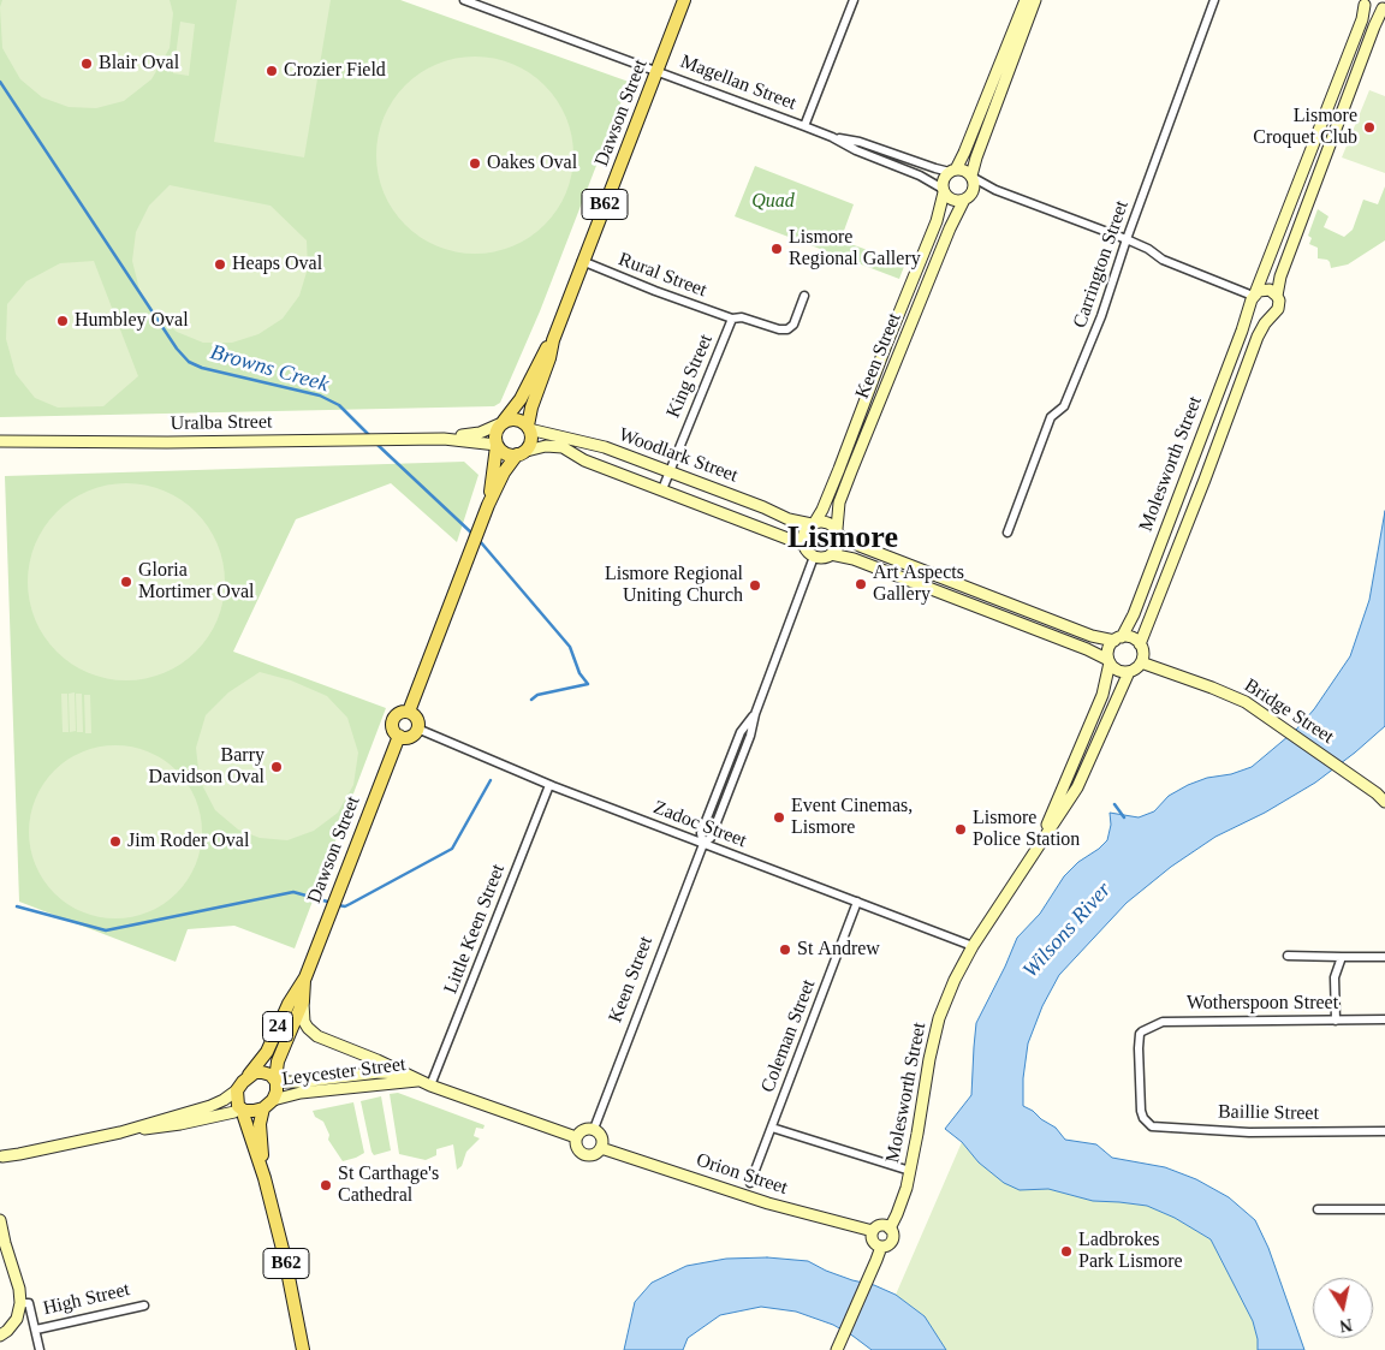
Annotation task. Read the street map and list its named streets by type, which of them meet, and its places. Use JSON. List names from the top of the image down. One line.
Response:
{"streets":{"main road":["Dawson Street","B62","24"],"street":["Magellan Street","Carrington Street","Rural Street","Keen Street","King Street","Uralba Street","Woodlark Street","Molesworth Street","Bridge Street","Zadoc Street","Little Keen Street","Wotherspoon Street","Coleman Street","Leycester Street","Baillie Street","Orion Street","High Street"]},"crossings":[["Magellan Street","Dawson Street"],["Magellan Street","Keen Street"],["Dawson Street","B62"],["Dawson Street","Rural Street"],["Dawson Street","Uralba Street"],["Dawson Street","Woodlark Street"],["Dawson Street","Zadoc Street"],["Dawson Street","Leycester Street"],["B62","Uralba Street"],["B62","Woodlark Street"],["B62","Zadoc Street"],["B62","Leycester Street"],["Rural Street","King Street"],["Keen Street","Woodlark Street"],["Keen Street","Zadoc Street"],["Keen Street","Orion Street"],["King Street","Woodlark Street"],["Uralba Street","Woodlark Street"],["Molesworth Street","Bridge Street"],["Molesworth Street","Zadoc Street"],["Molesworth Street","Orion Street"],["Zadoc Street","Little Keen Street"],["Zadoc Street","Coleman Street"],["Little Keen Street","Leycester Street"],["Wotherspoon Street","Baillie Street"]],"districts":["Lismore"],"water":["Browns Creek","Wilsons River"],"parks":["Quad"],"places":["Blair Oval","Crozier Field","Lismore Croquet Club","Oakes Oval","Lismore Regional Gallery","Heaps Oval","Humbley Oval","Gloria Mortimer Oval","Art Aspects Gallery","Lismore Regional Uniting Church","Barry Davidson Oval","Event Cinemas, Lismore","Lismore Police Station","Jim Roder Oval","St Andrew","St Carthage's Cathedral","Ladbrokes Park Lismore"],"north":"bottom"}
